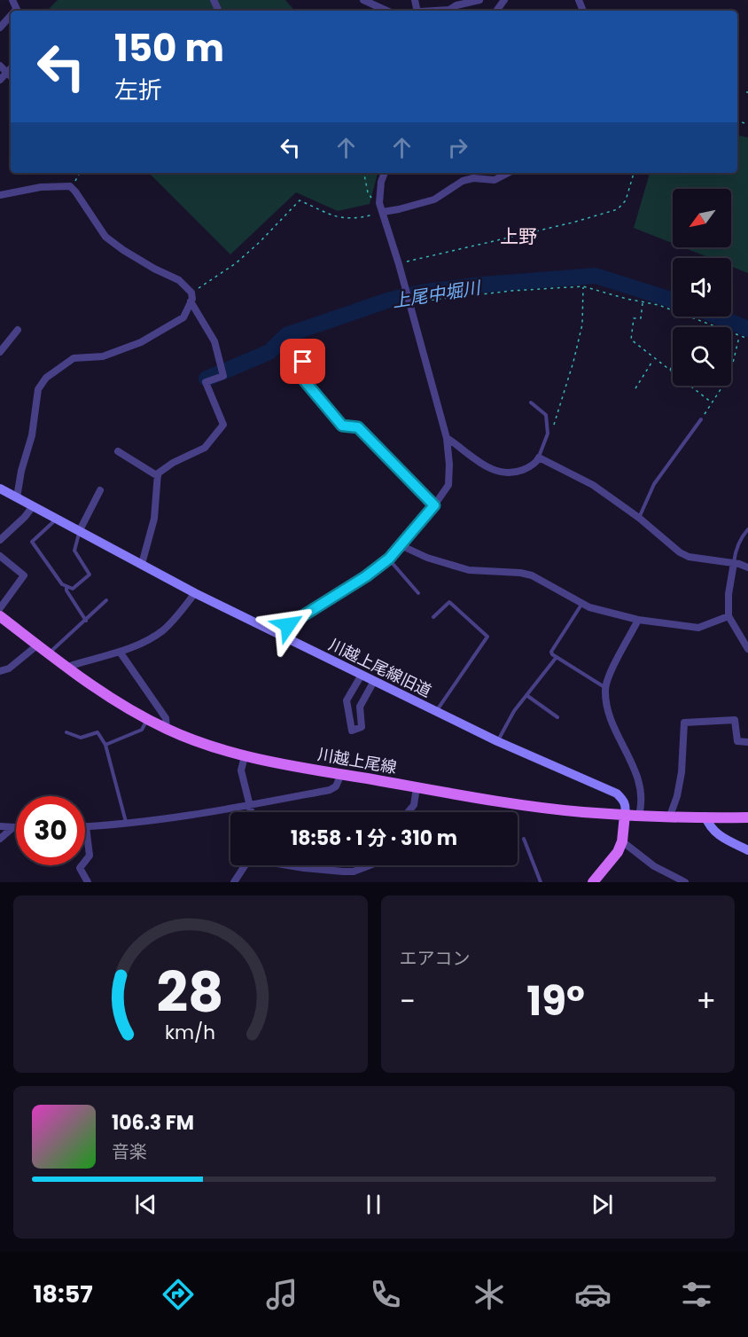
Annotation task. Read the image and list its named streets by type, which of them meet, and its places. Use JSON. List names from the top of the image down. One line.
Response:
{"streets":{"main road":["川越上尾線"],"street":["川越上尾線旧道"]},"crossings":[["川越上尾線旧道","川越上尾線"]],"districts":["上野"],"water":["上尾中堀川"],"north":"bottom left","page":{"turn":["150 m","左折"],"limit":"30","trip":"18:58 · 1 分 · 310 m","tile":"エアコン","heat":["−","19°","+"],"song":["106.3 FM","音楽"],"tabs":"18:57","gauge":["28","km/h"]}}
